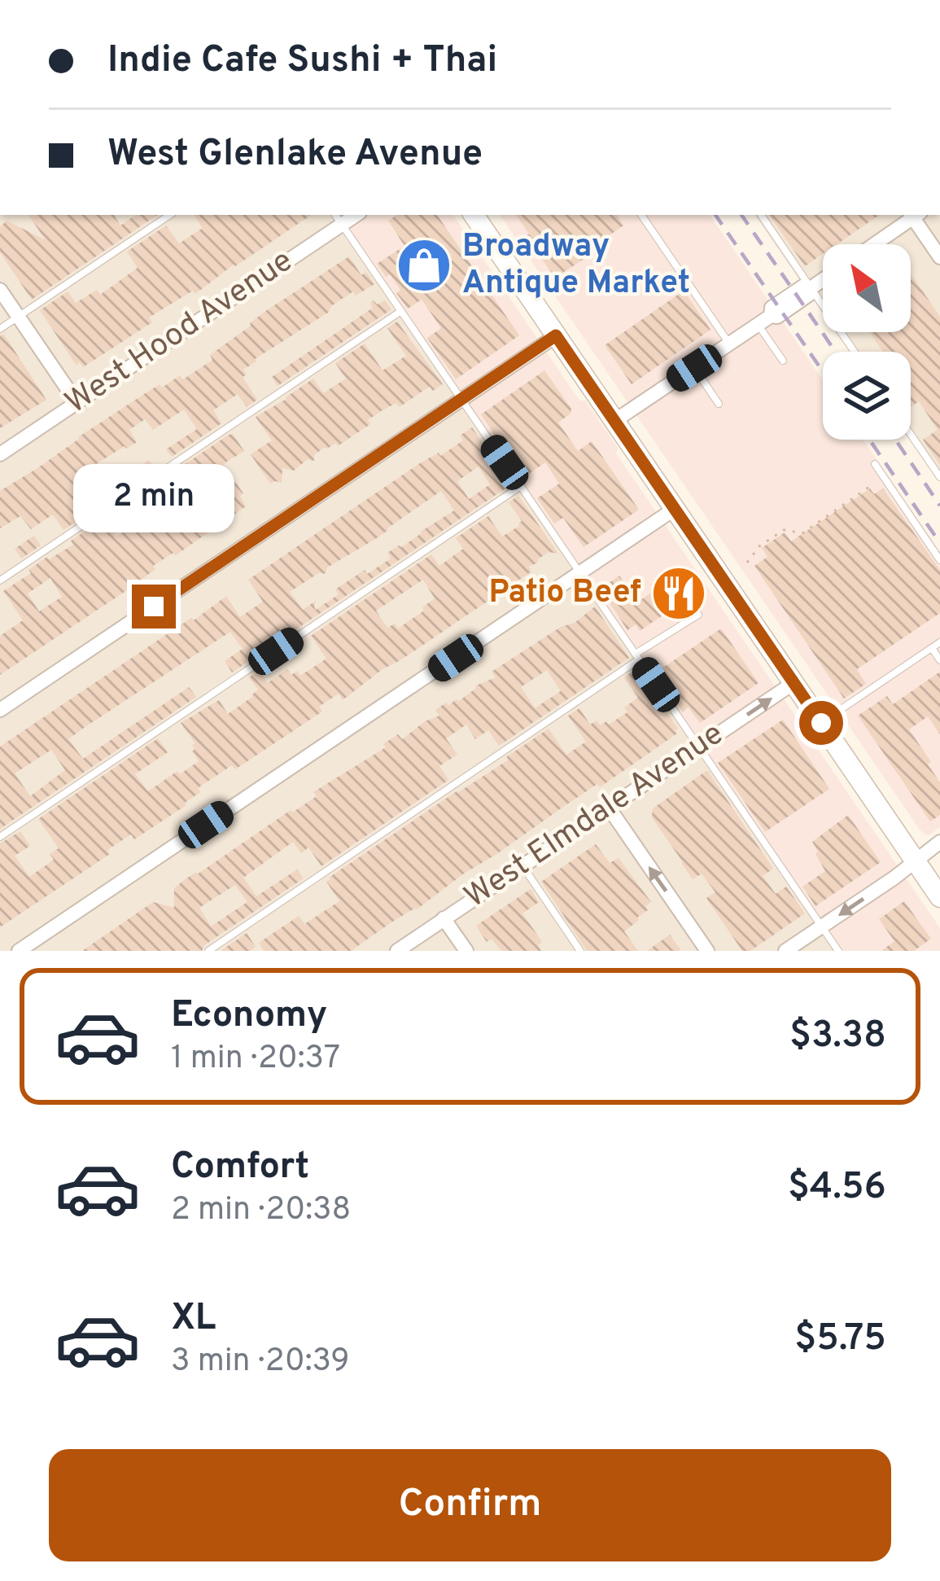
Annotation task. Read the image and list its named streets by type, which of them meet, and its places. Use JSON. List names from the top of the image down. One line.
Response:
{"streets":{"street":["West Hood Avenue","West Elmdale Avenue"]},"places":{"shop":["Broadway Antique Market"],"restaurant":["Patio Beef"]},"north":"top left","page":{"banner":["Indie Cafe Sushi + Thai","West Glenlake Avenue"],"bubble":"2 min","list":[{"name":"Economy","note":"1 min · 20:37","value":"$3.38"},{"name":"Comfort","note":"2 min · 20:38","value":"$4.56"},{"name":"XL","note":"3 min · 20:39","value":"$5.75"}],"buttons":"Confirm"}}
